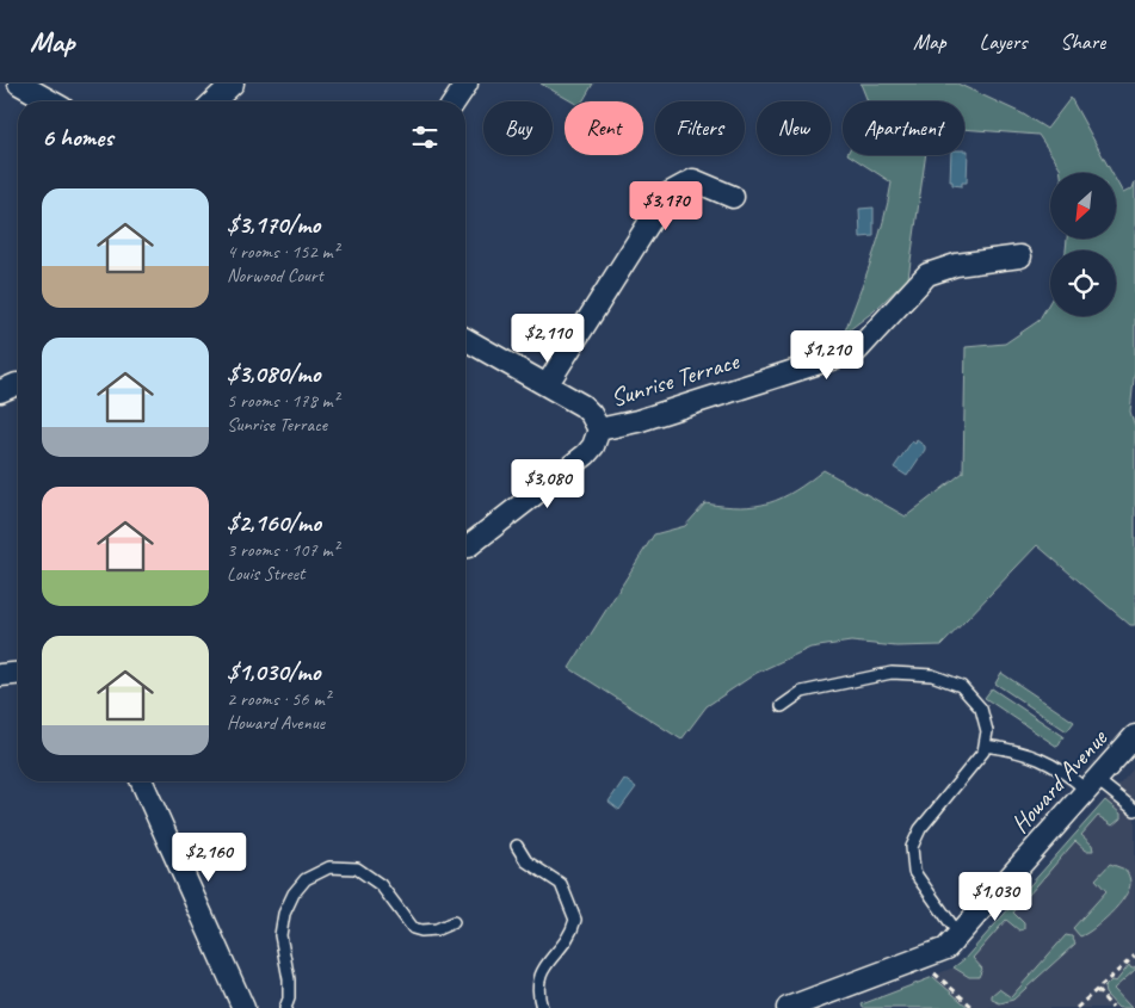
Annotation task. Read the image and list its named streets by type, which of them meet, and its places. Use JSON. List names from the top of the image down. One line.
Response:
{"streets":{"street":["Sunrise Terrace","Howard Avenue"]},"north":"bottom left","page":{"header":"Map","nav":["Map","Layers","Share"],"chip":["Buy","Rent","Filters","New","Apartment"],"heading":"6 homes","list":[{"name":"$3,170/mo","note":"4 rooms · 152 m² · Norwood Court"},{"name":"$3,080/mo","note":"5 rooms · 178 m² · Sunrise Terrace"},{"name":"$2,160/mo","note":"3 rooms · 107 m² · Louis Street"},{"name":"$1,030/mo","note":"2 rooms · 56 m² · Howard Avenue"}],"price":["$3,170","$2,110","$1,210","$3,080","$2,160","$1,030"]}}
